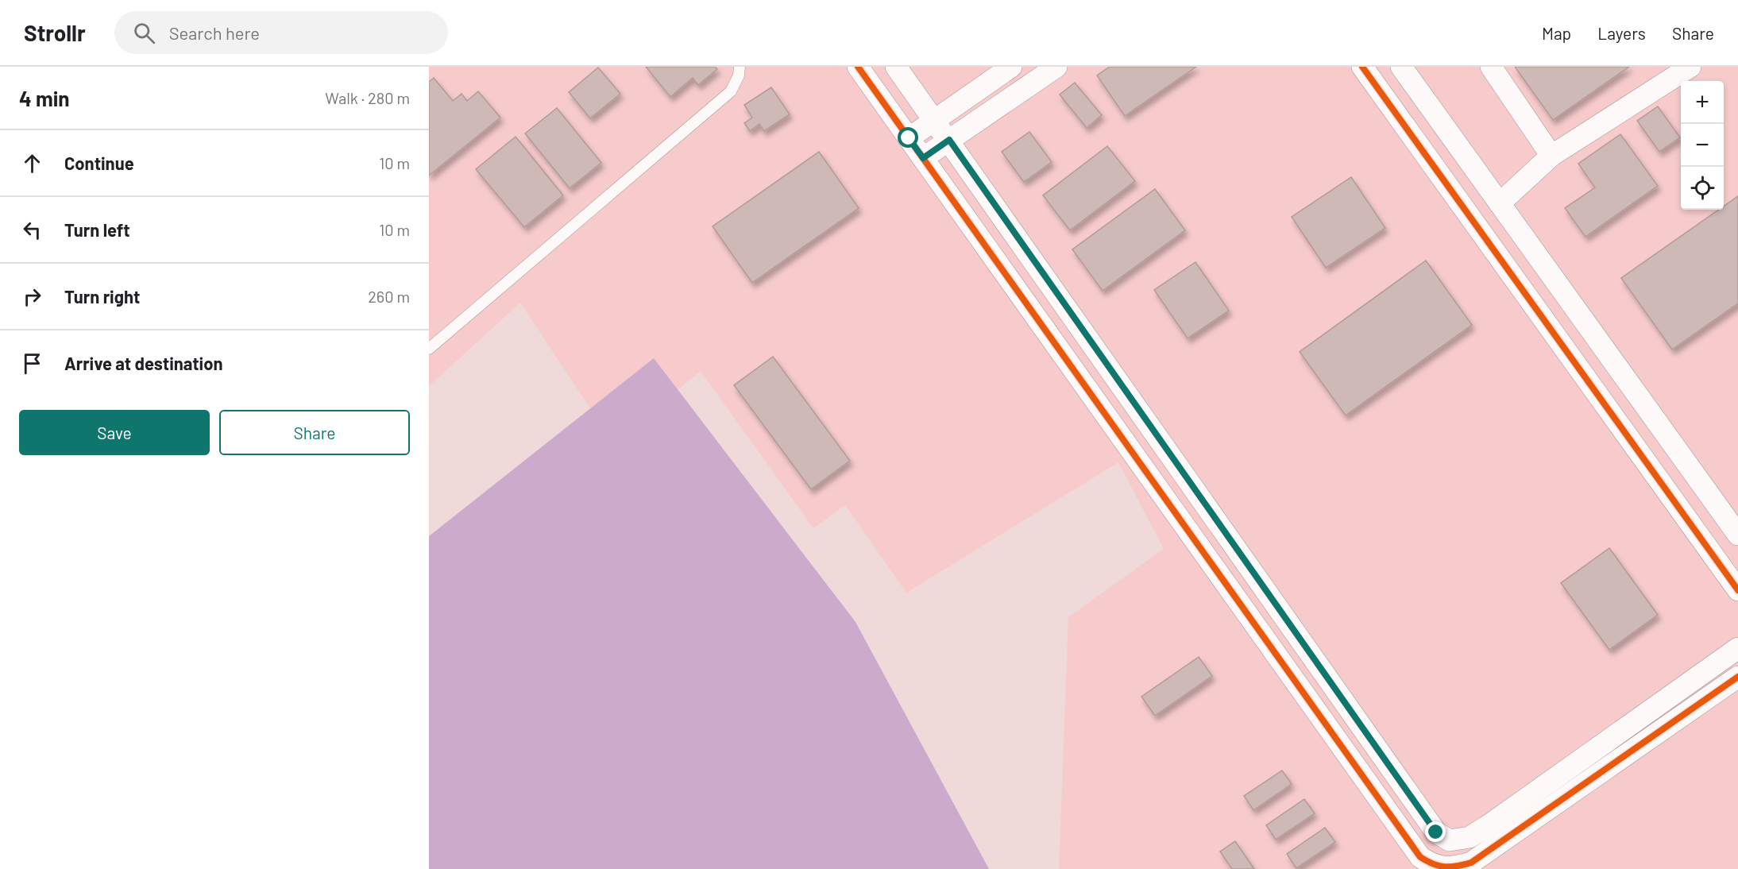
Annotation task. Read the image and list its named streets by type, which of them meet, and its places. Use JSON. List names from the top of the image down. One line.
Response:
{"page":{"header":"Strollr","search":"Search here","nav":["Map","Layers","Share"],"heading":["4 min","Walk · 280 m"],"map_buttons":["+","−"],"list":[["Continue","10 m"],["Turn left","10 m"],["Turn right","260 m"],"Arrive at destination"],"buttons":["Save","Share"]}}
